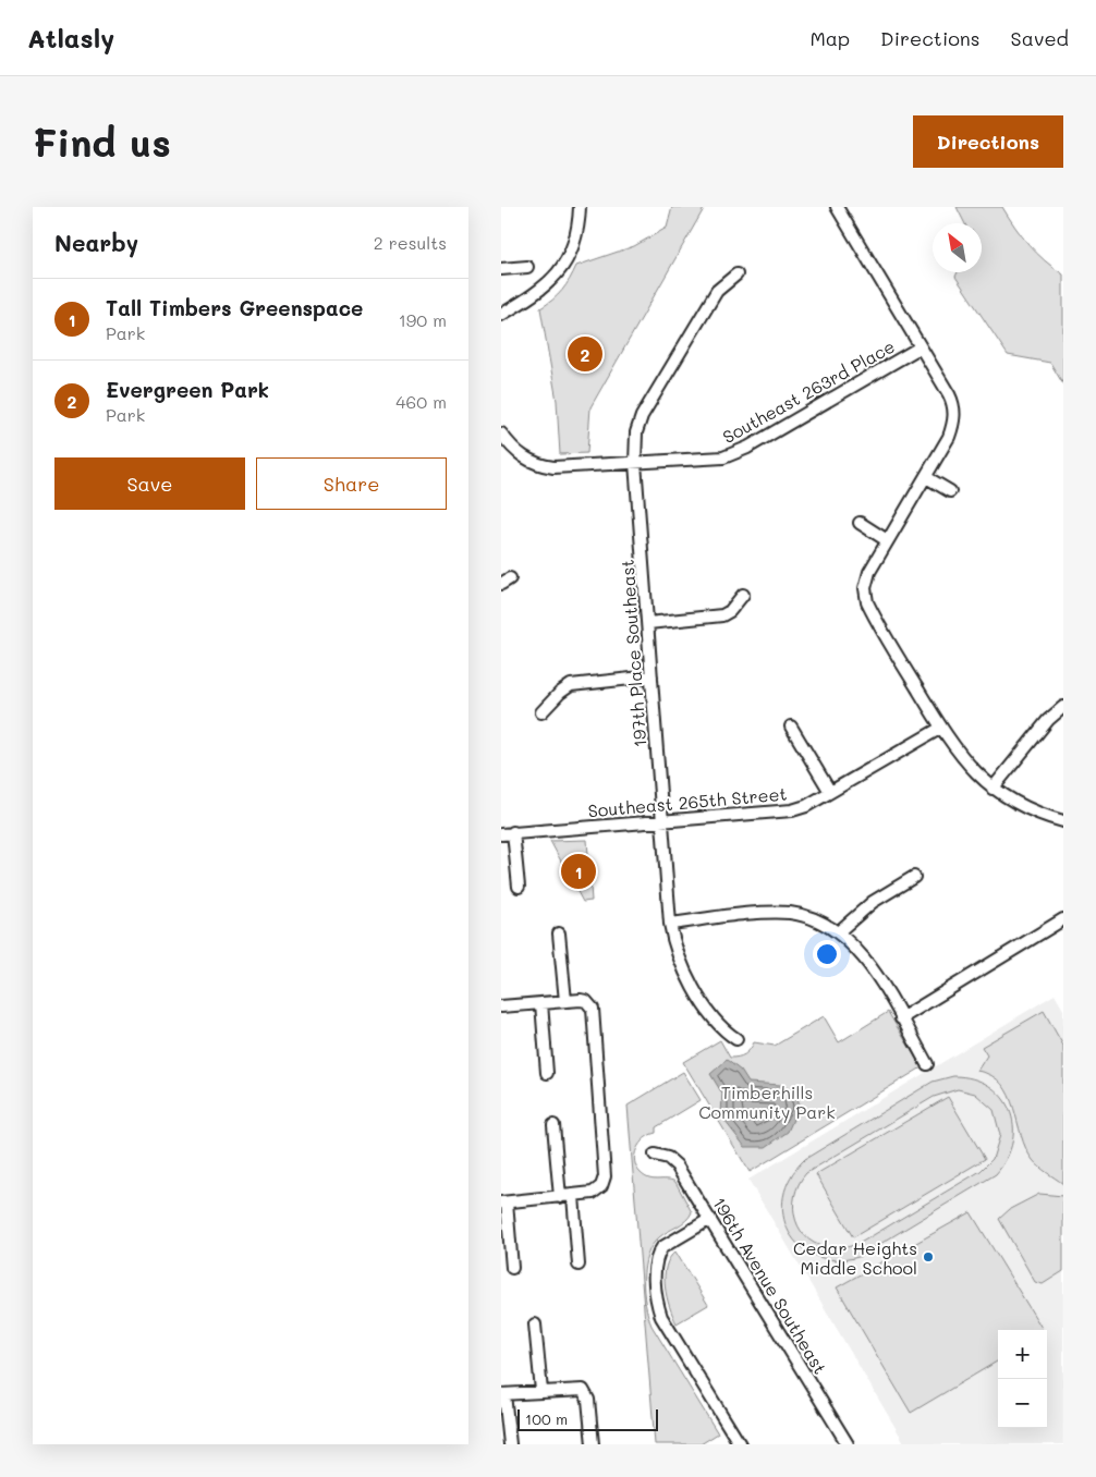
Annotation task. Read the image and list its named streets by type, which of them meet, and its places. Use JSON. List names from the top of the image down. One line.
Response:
{"streets":{"street":["Southeast 263rd Place","197th Place Southeast","Southeast 265th Street","196th Avenue Southeast"]},"crossings":[["Southeast 263rd Place","197th Place Southeast"],["197th Place Southeast","Southeast 265th Street"]],"parks":["Timberhills Community Park"],"places":["Cedar Heights Middle School"],"scale_bar":"100 m","north":"top left","page":{"header":"Atlasly","nav":["Map","Directions","Saved"],"buttons":["Directions",["Save","Share"]],"title":"Find us","heading":["Nearby","2 results"],"list":[{"mark":"1","name":"Tall Timbers Greenspace","note":"Park","value":"190 m"},{"mark":"2","name":"Evergreen Park","note":"Park","value":"460 m"}],"pins":["2","1"],"map_buttons":["+","−"],"scale":"100 m"}}
